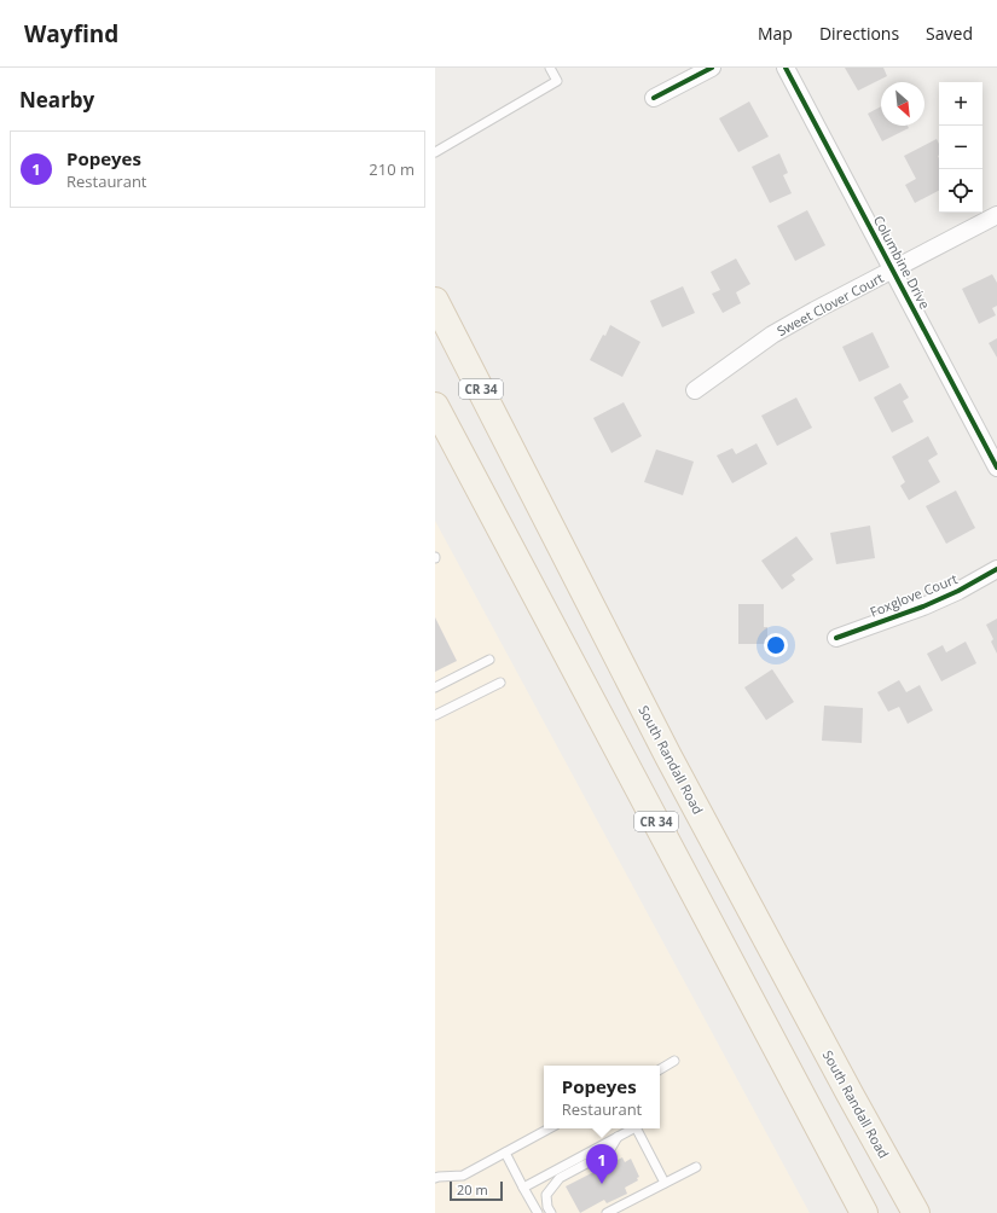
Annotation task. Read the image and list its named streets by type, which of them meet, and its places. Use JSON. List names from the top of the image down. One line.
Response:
{"streets":{"main road":["CR 34","South Randall Road"],"street":["Columbine Drive","Sweet Clover Court","Foxglove Court"]},"crossings":[["Columbine Drive","Sweet Clover Court"]],"scale_bar":"20 m","north":"bottom right","page":{"header":"Wayfind","nav":["Map","Directions","Saved"],"heading":"Nearby","map_buttons":["+","−"],"list":[{"mark":"1","name":"Popeyes","note":"Restaurant","value":"210 m"}],"popup":["Popeyes","Restaurant"],"pins":"1","scale":"20 m"}}
